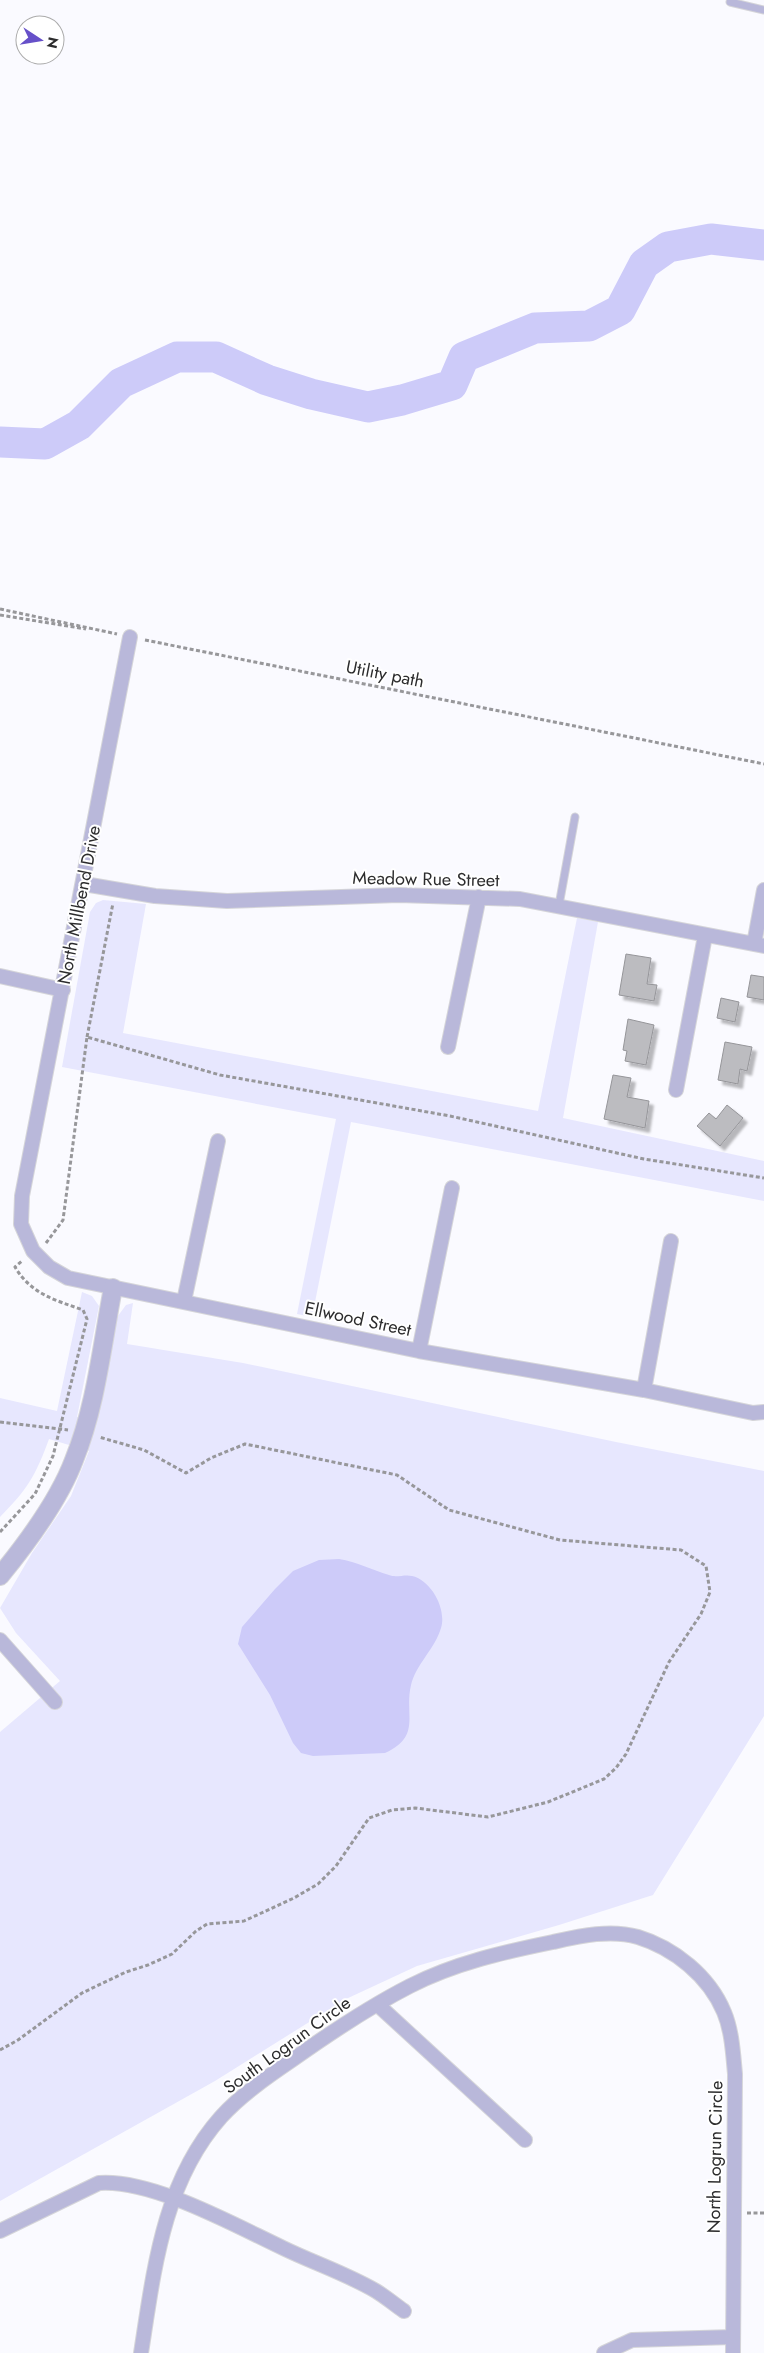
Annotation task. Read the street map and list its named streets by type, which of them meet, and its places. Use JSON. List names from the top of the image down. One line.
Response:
{"streets":{"street":["Meadow Rue Street","North Millbend Drive","Ellwood Street","South Logrun Circle","North Logrun Circle"],"path":["Utility path"]},"crossings":[["Utility path","North Millbend Drive"],["Meadow Rue Street","North Millbend Drive"],["North Millbend Drive","Ellwood Street"],["South Logrun Circle","North Logrun Circle"]],"north":"right"}
